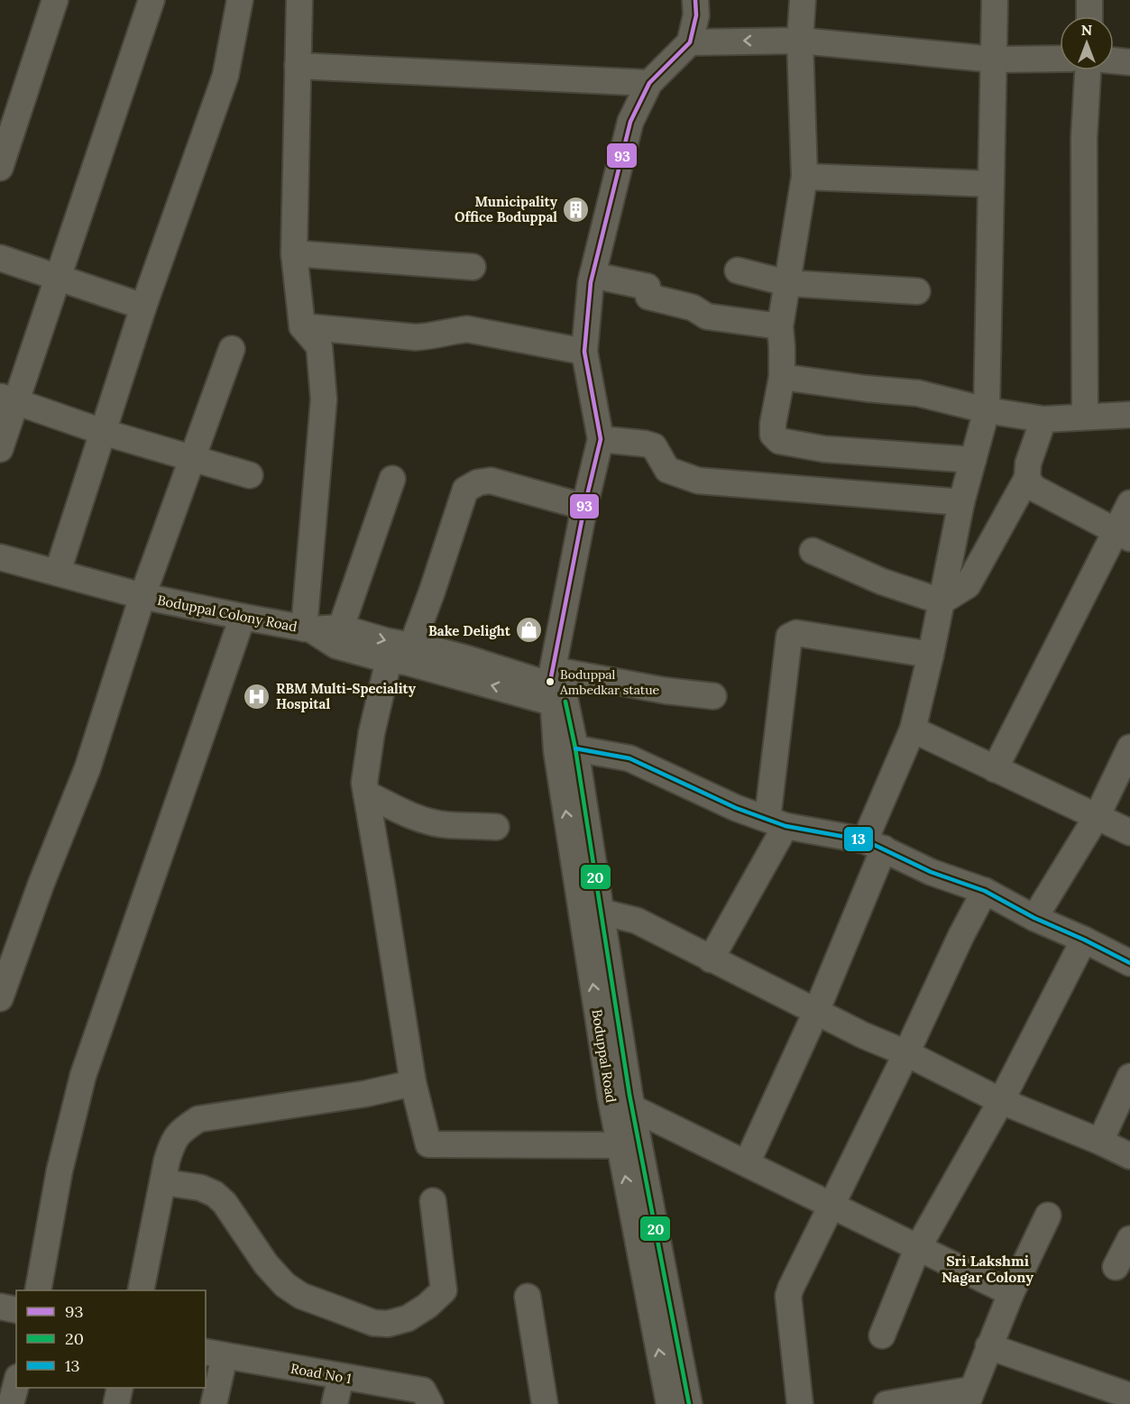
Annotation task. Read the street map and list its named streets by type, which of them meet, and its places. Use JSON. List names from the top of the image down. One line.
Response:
{"streets":{"street":["Boduppal Colony Road","Boduppal Road","Road No 1"]},"crossings":[["Boduppal Colony Road","Boduppal Road"]],"districts":["Sri Lakshmi Nagar Colony"],"places":{"building":["Municipality Office Boduppal"],"shop":["Bake Delight"],"other":["Boduppal Ambedkar statue"],"hospital":["RBM Multi-Speciality Hospital"]},"lines":["transit line 93","transit line 20","transit line 13"],"legend":["93","20","13"],"north":"top"}
